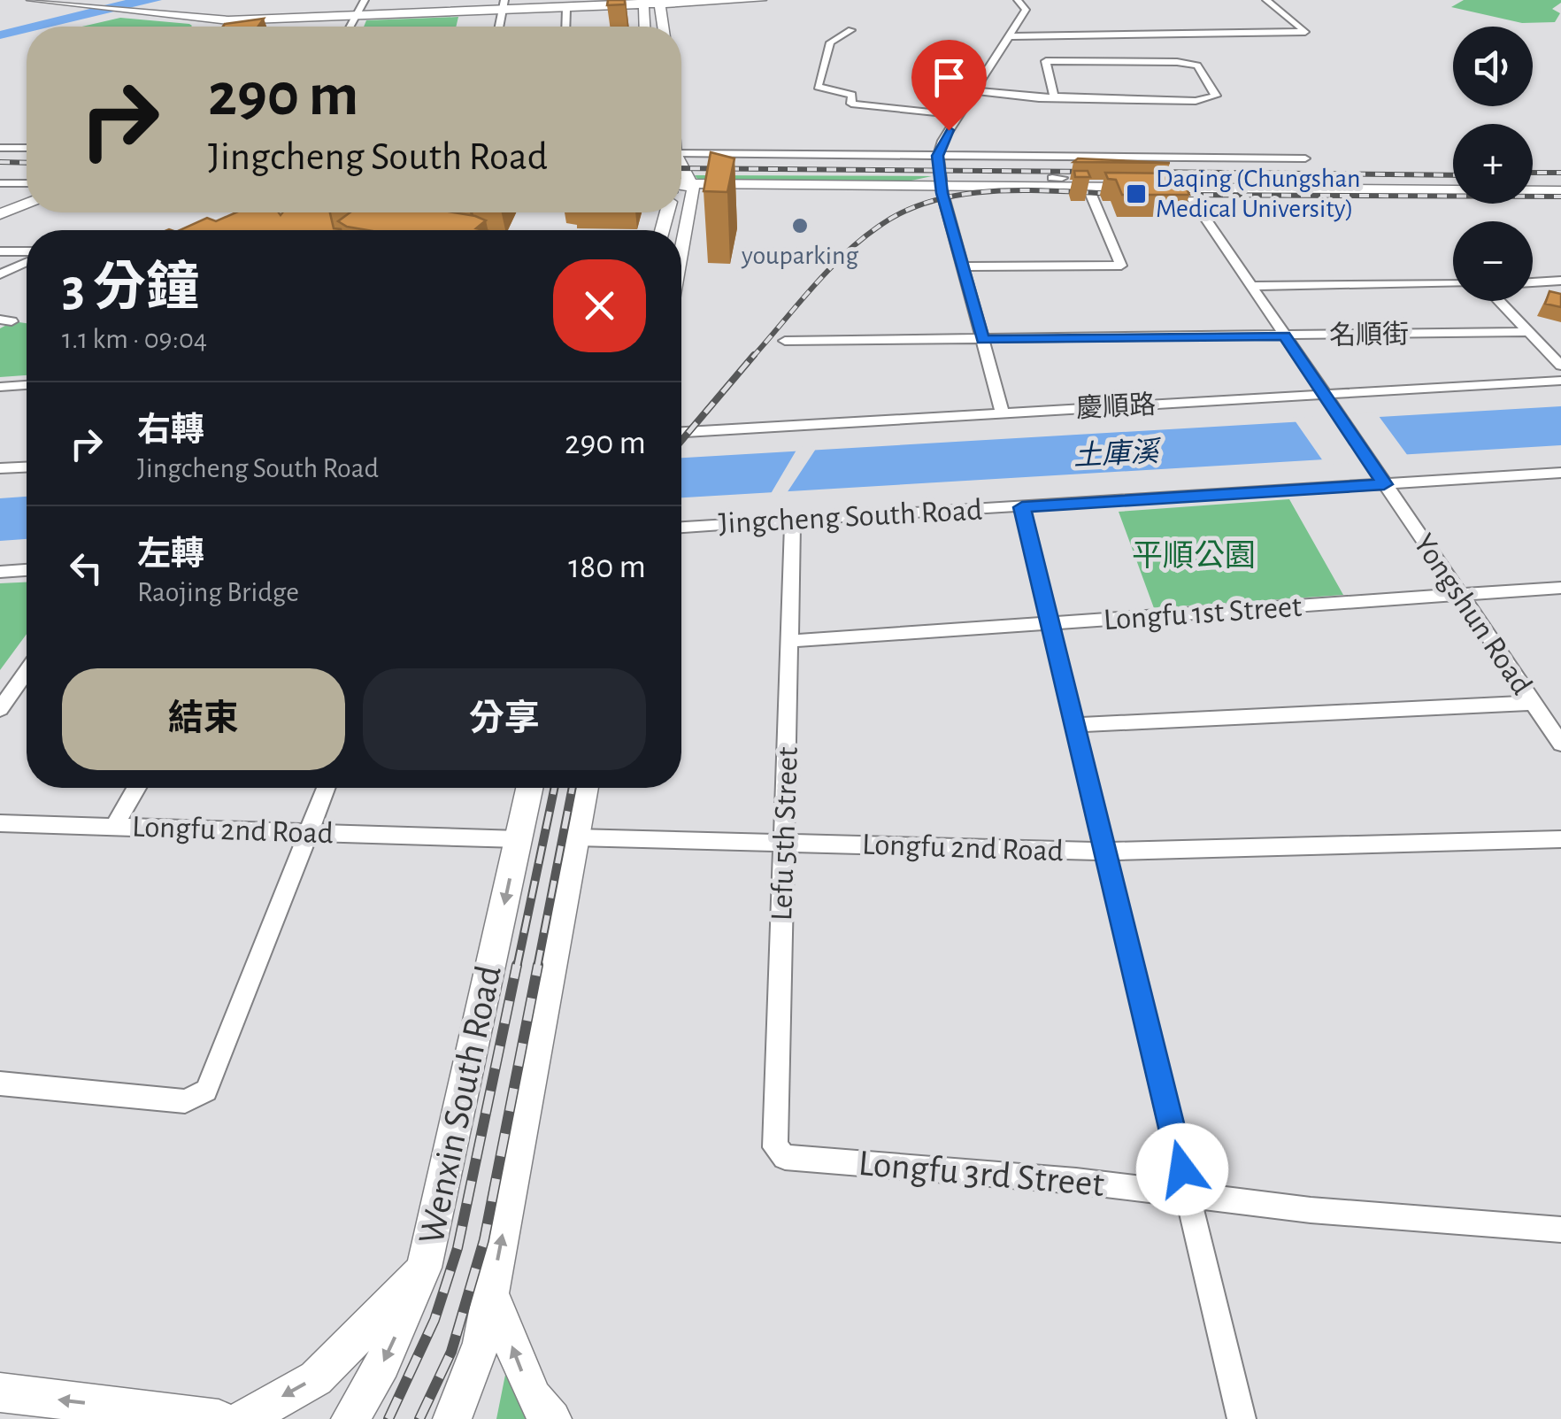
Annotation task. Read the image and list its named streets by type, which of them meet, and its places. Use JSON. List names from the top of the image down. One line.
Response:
{"streets":{"main road":["Wenxin South Road"],"street":["名順街","慶順路","Jingcheng South Road","Longfu 1st Street","Yongshun Road","Longfu 2nd Road","Lefu 5th Street","Longfu 3rd Street"]},"crossings":[["慶順路","Yongshun Road"],["Jingcheng South Road","Yongshun Road"],["Jingcheng South Road","Lefu 5th Street"],["Longfu 1st Street","Yongshun Road"],["Longfu 1st Street","Lefu 5th Street"],["Longfu 2nd Road","Lefu 5th Street"],["Longfu 2nd Road","Wenxin South Road"],["Lefu 5th Street","Longfu 3rd Street"]],"water":["土庫溪"],"parks":["平順公園"],"places":{"transit":["Daqing (Chungshan Medical University)"],"other":["youparking"]},"page":{"map_buttons":["+","−"],"turn":["290 m","Jingcheng South Road"],"heading":["3 分鐘","1.1 km · 09:04"],"list":[{"name":"右轉","note":"Jingcheng South Road","value":"290 m"},{"name":"左轉","note":"Raojing Bridge","value":"180 m"}],"buttons":["結束","分享"]}}
